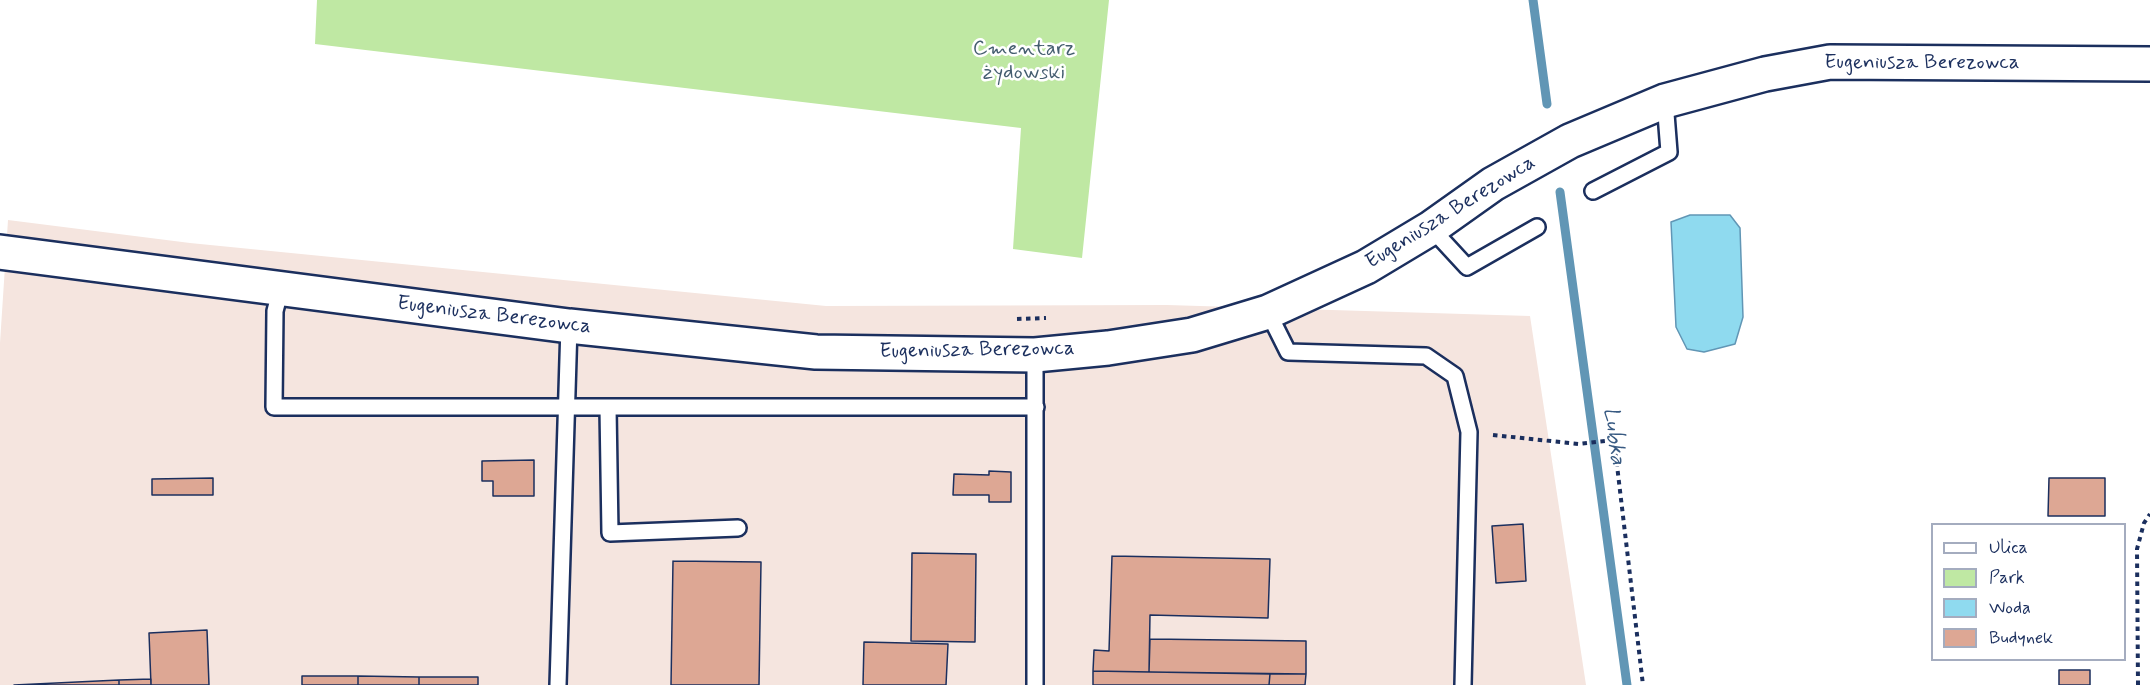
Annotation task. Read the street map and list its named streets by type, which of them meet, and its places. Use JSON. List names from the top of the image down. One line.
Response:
{"streets":{"street":["Eugeniusza Berezowca"]},"water":["Lubka"],"parks":["Cmentarz żydowski"],"legend":["Ulica","Park","Woda","Budynek"]}
